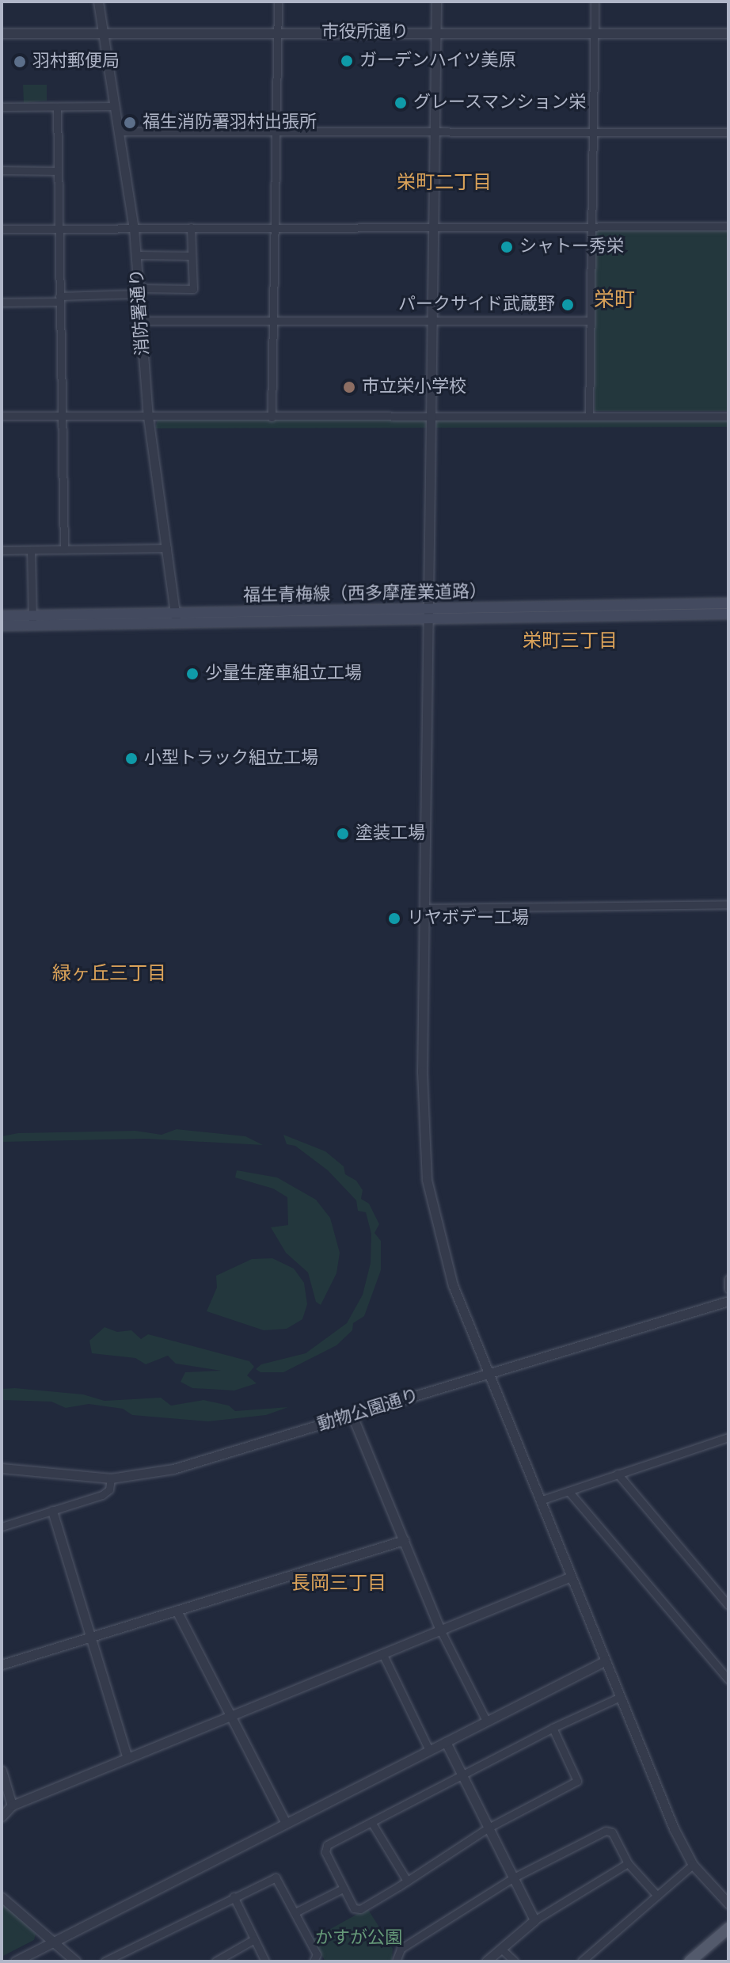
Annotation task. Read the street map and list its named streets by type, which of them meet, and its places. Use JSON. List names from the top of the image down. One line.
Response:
{"streets":{"main road":["福生青梅線（西多摩産業道路）"],"street":["市役所通り","消防署通り","動物公園通り"]},"crossings":[["市役所通り","消防署通り"],["消防署通り","福生青梅線（西多摩産業道路）"]],"districts":["栄町二丁目","栄町","栄町三丁目","緑ヶ丘三丁目","長岡三丁目"],"parks":["かすが公園"],"places":["ガーデンハイツ美原","羽村郵便局","グレースマンション栄","福生消防署羽村出張所","シャトー秀栄","パークサイド武蔵野","市立栄小学校","少量生産車組立工場","小型トラック組立工場","塗装工場","リヤボデー工場"]}
